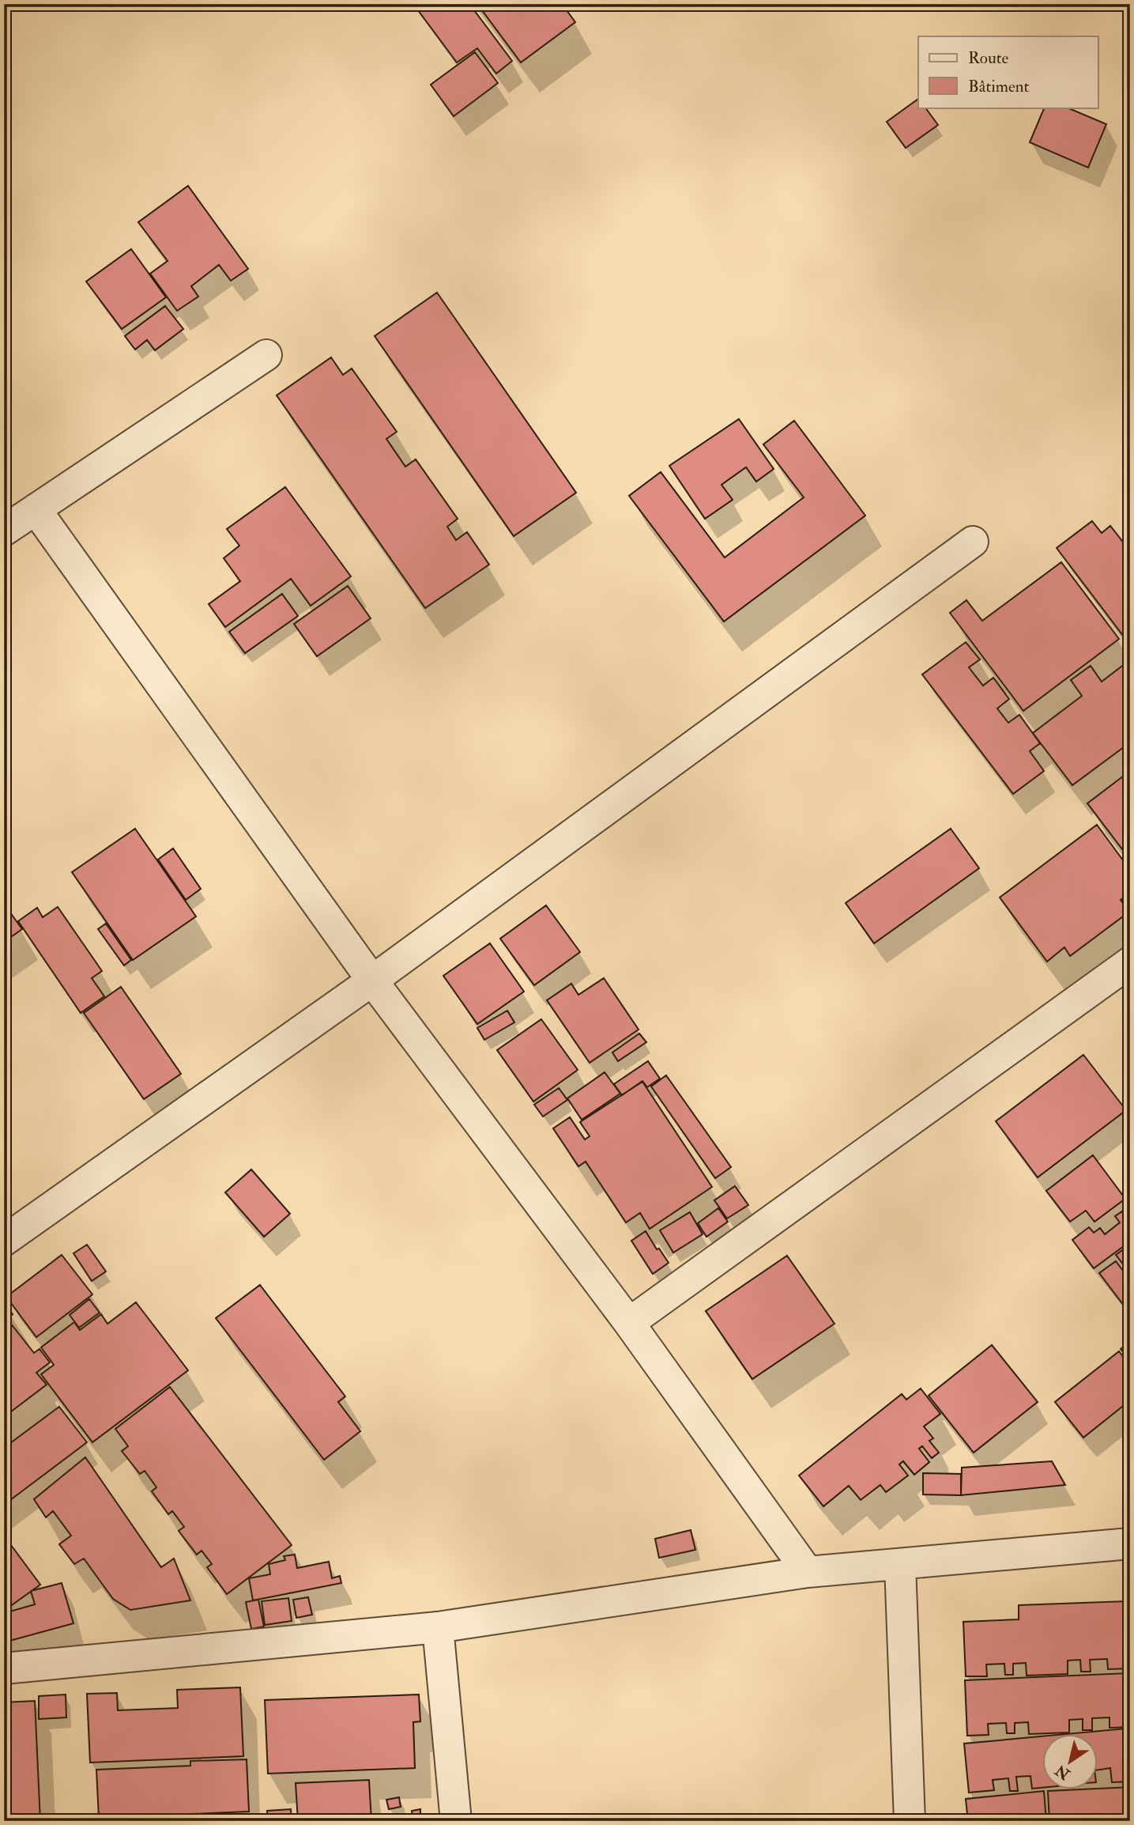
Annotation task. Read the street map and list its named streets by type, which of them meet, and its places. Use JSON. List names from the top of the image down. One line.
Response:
{"legend":["Route","Bâtiment"],"north":"bottom left"}
